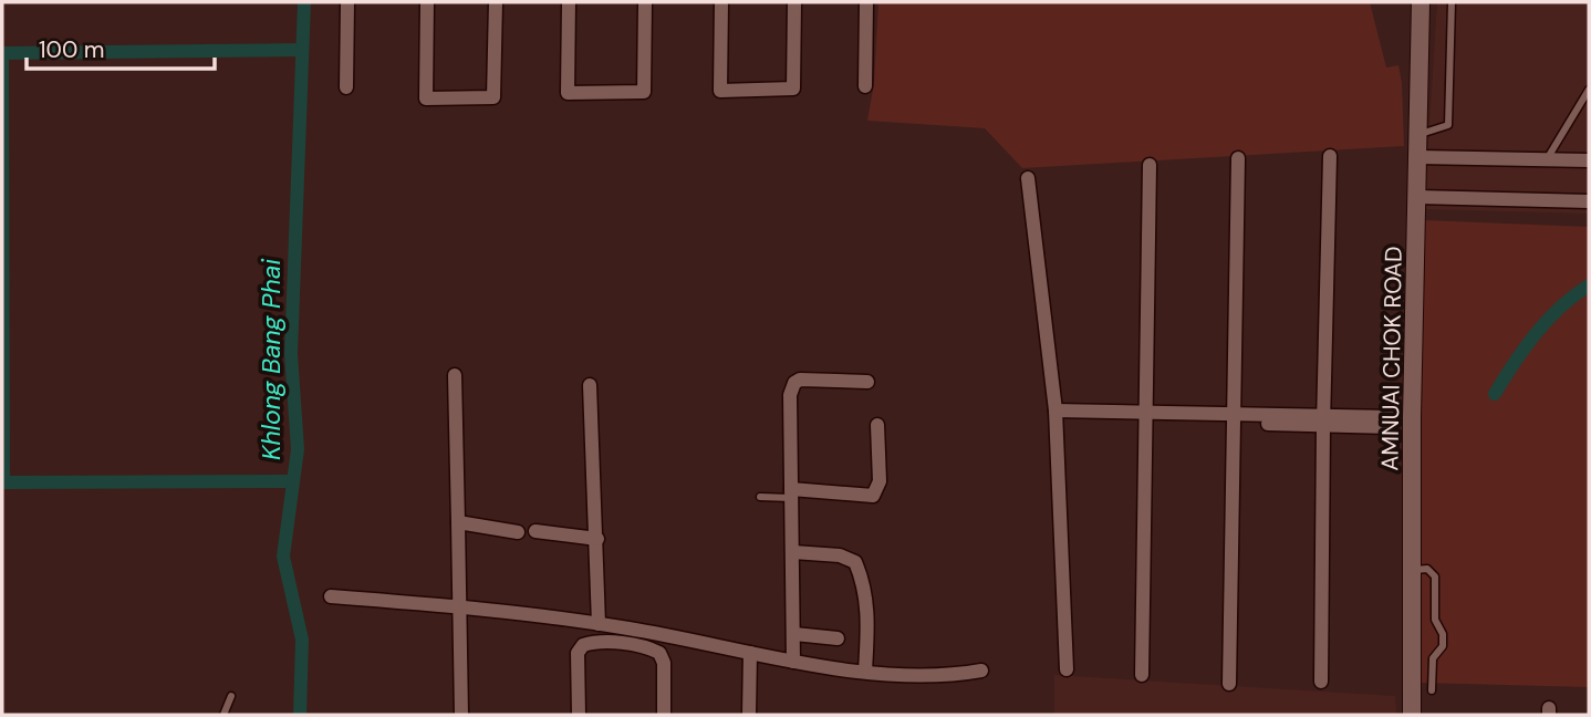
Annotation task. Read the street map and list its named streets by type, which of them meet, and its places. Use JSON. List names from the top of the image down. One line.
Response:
{"streets":{"street":["AMNUAI CHOK ROAD"]},"water":["Khlong Bang Phai"],"scale_bar":"100 m"}
